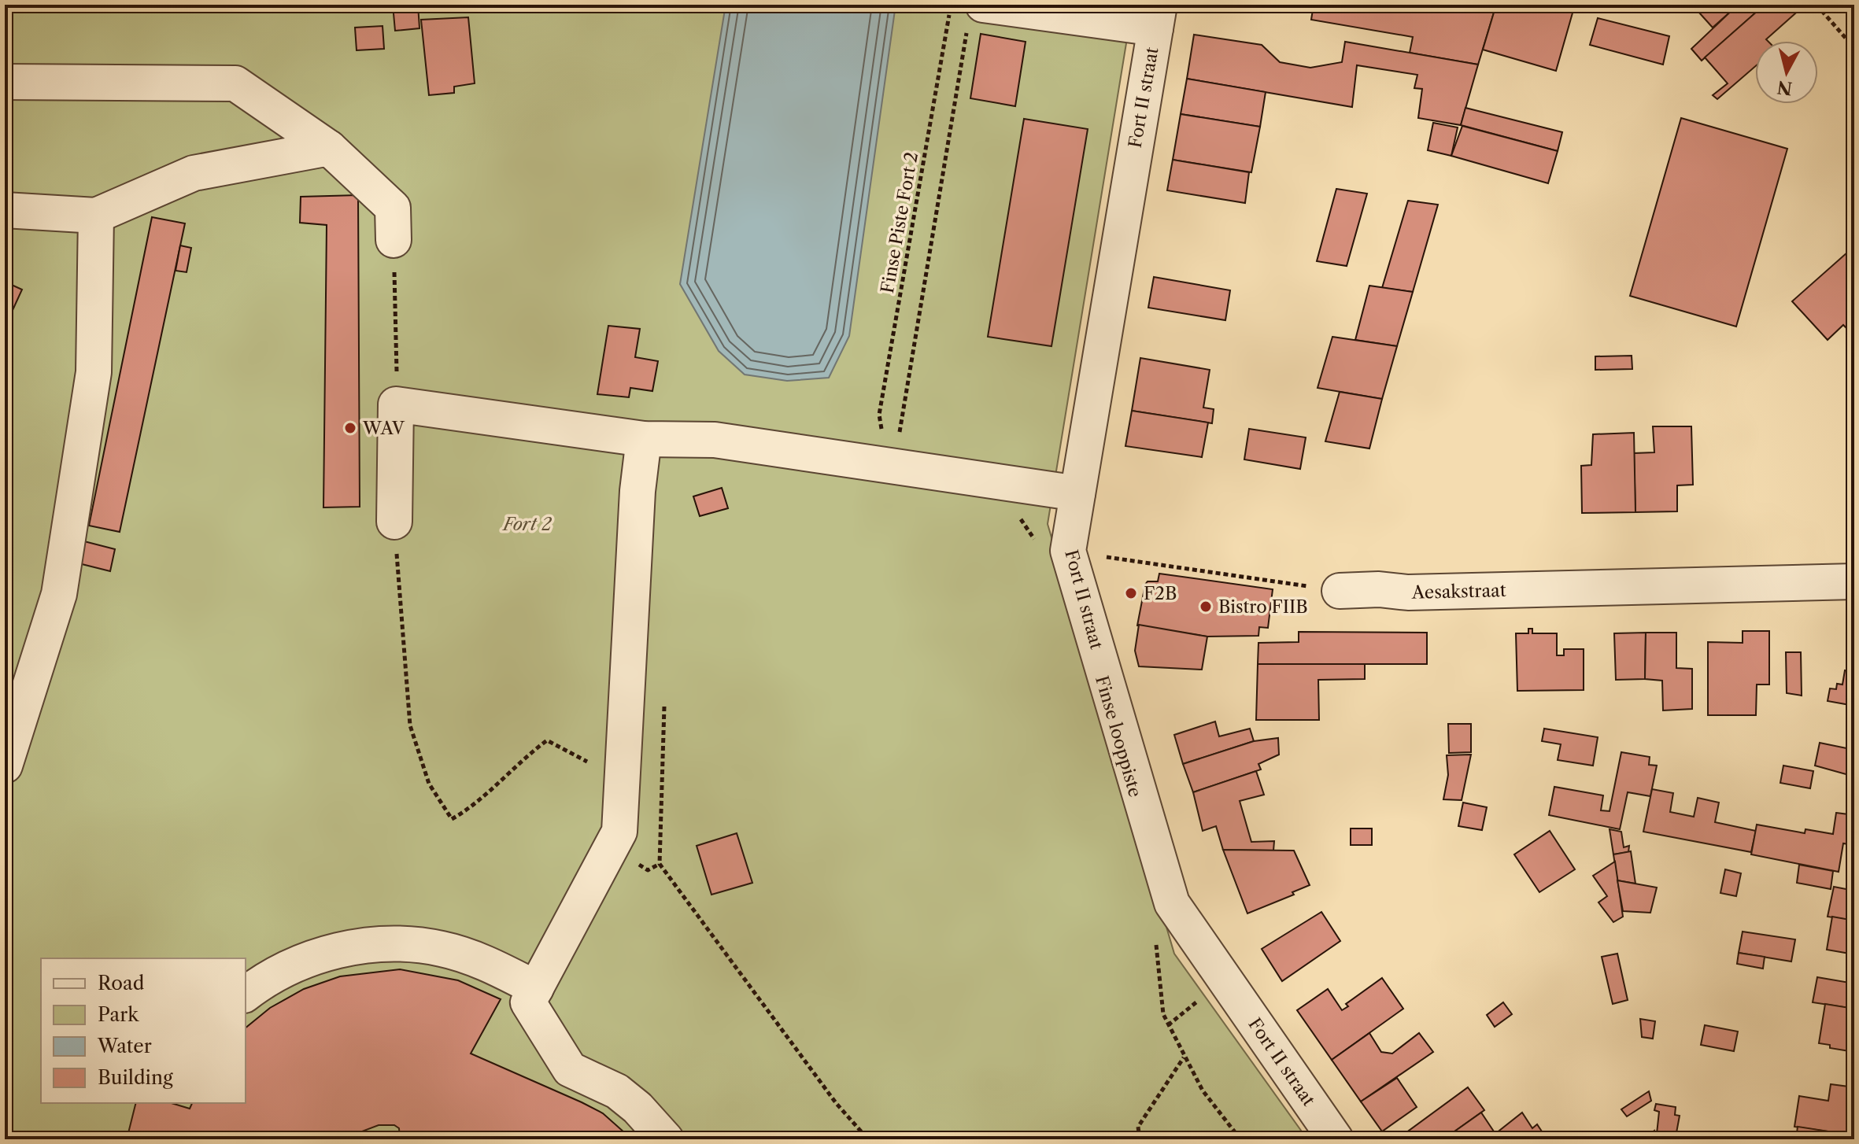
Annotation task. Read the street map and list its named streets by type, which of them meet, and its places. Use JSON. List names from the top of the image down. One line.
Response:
{"streets":{"street":["Fort II straat","Aesakstraat"],"path":["Finse Piste Fort 2"]},"parks":["Fort 2"],"places":["WAV","F2B","Bistro FIIB"],"legend":["Road","Park","Water","Building"],"north":"bottom"}
